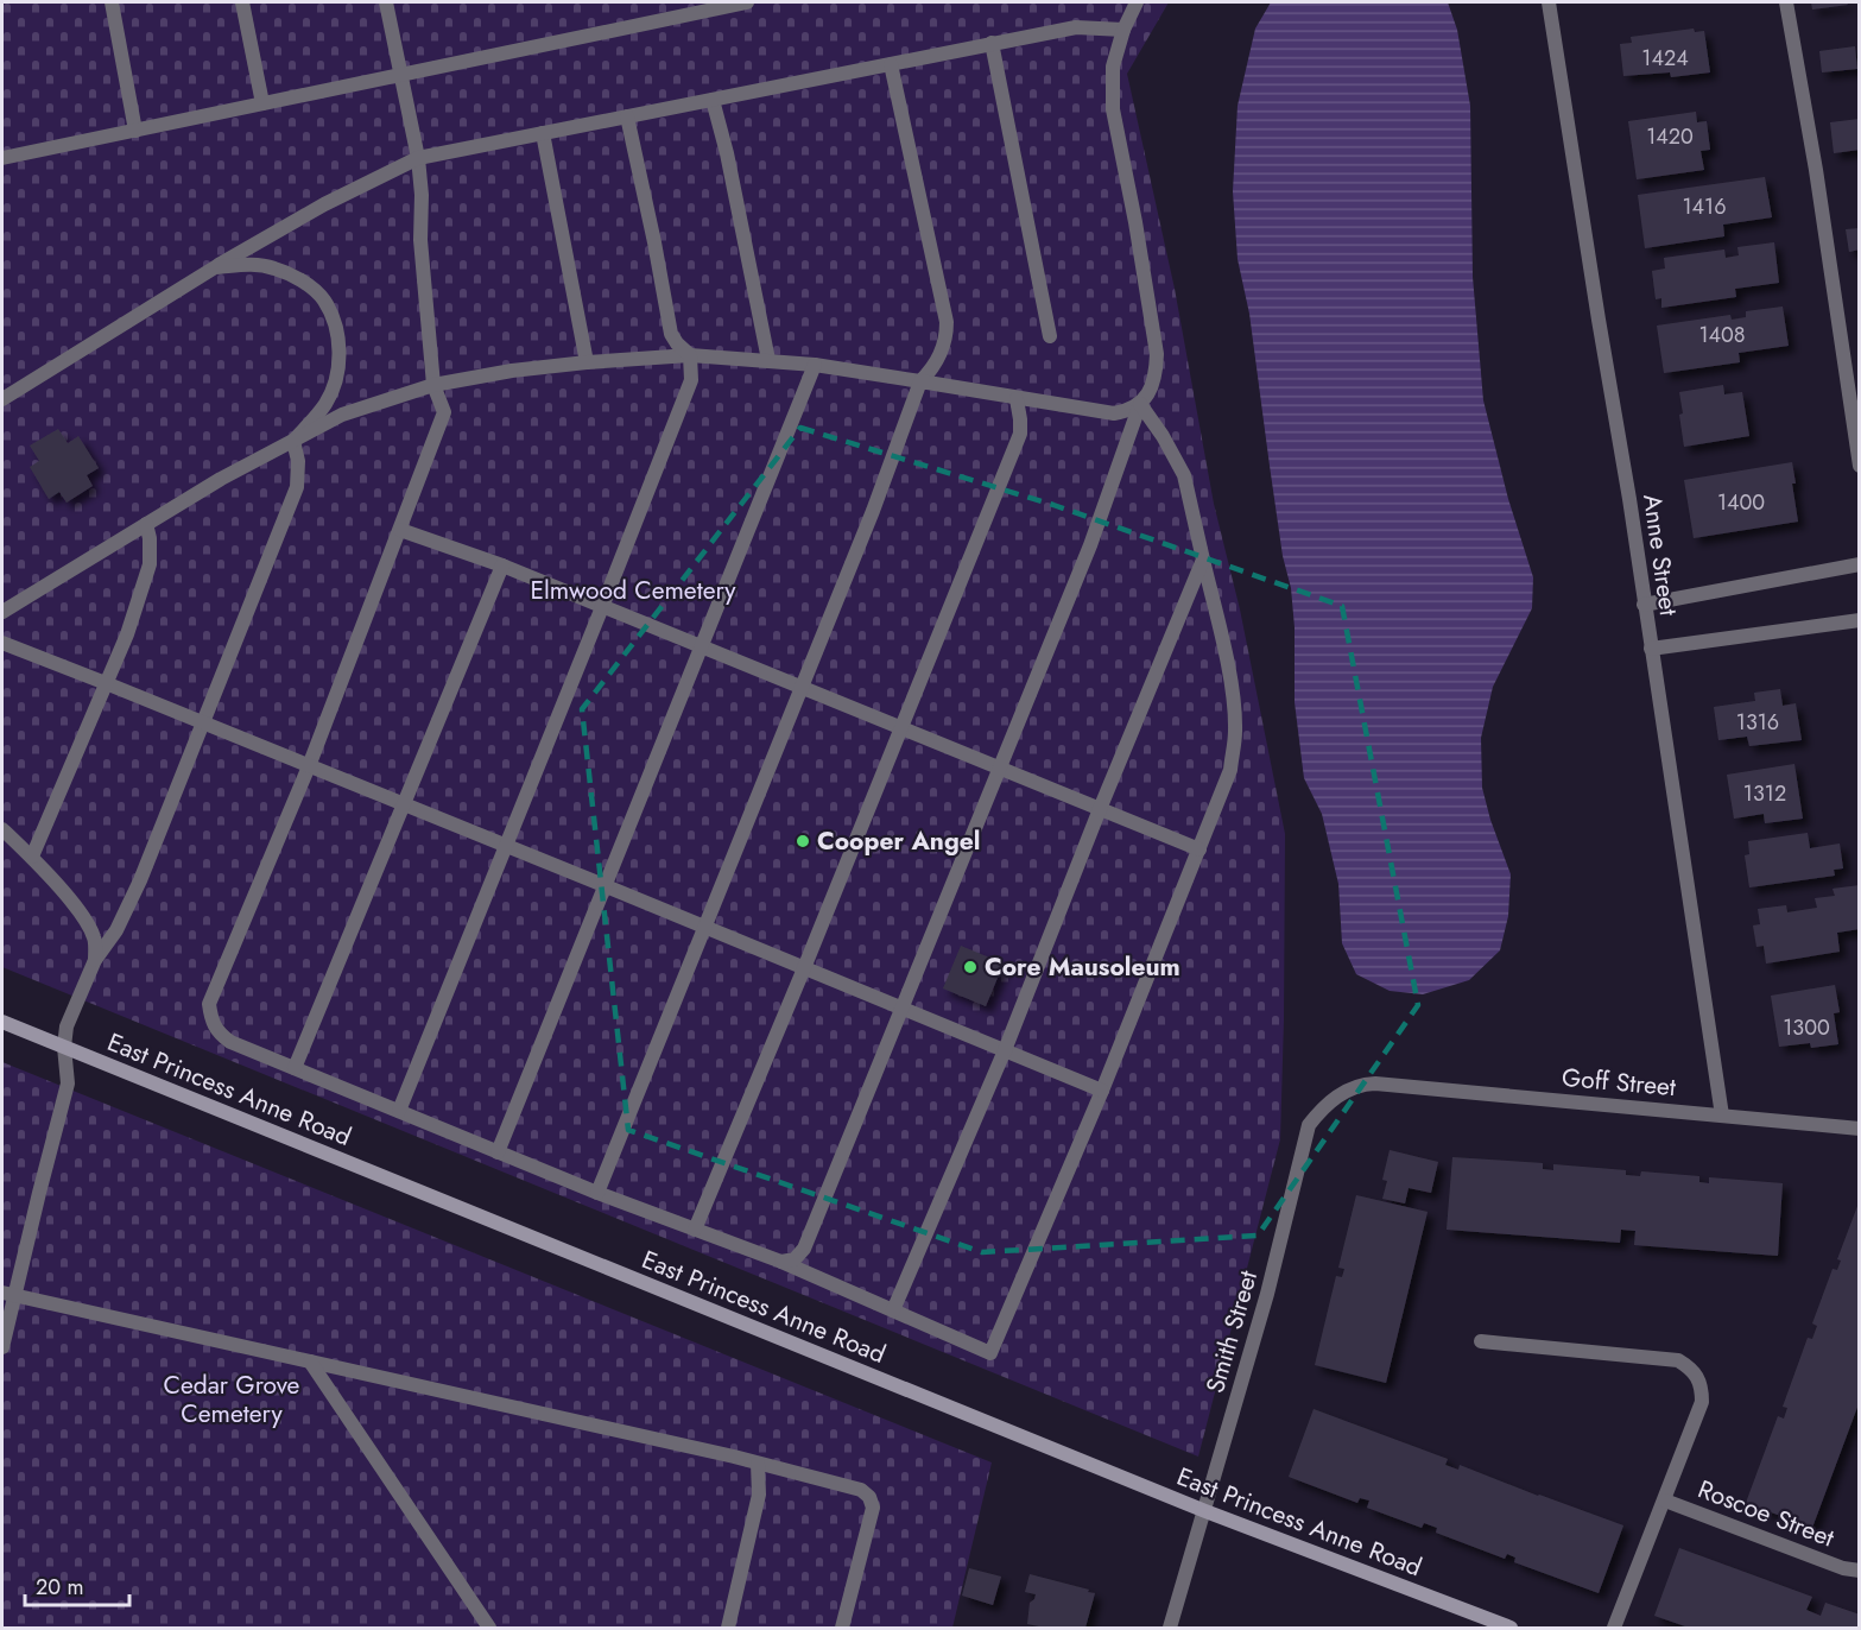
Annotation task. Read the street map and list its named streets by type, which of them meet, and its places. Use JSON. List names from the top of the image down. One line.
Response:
{"streets":{"main road":["East Princess Anne Road"],"street":["Anne Street","Goff Street","Smith Street","Roscoe Street"]},"crossings":[["Anne Street","Goff Street"],["Goff Street","Smith Street"],["East Princess Anne Road","Smith Street"]],"parks":["Elmwood Cemetery","Cedar Grove Cemetery"],"places":["Cooper Angel","Core Mausoleum"],"house_numbers":["1424","1420","1416","1408","1400","1316","1312","1300"],"scale_bar":"20 m"}
